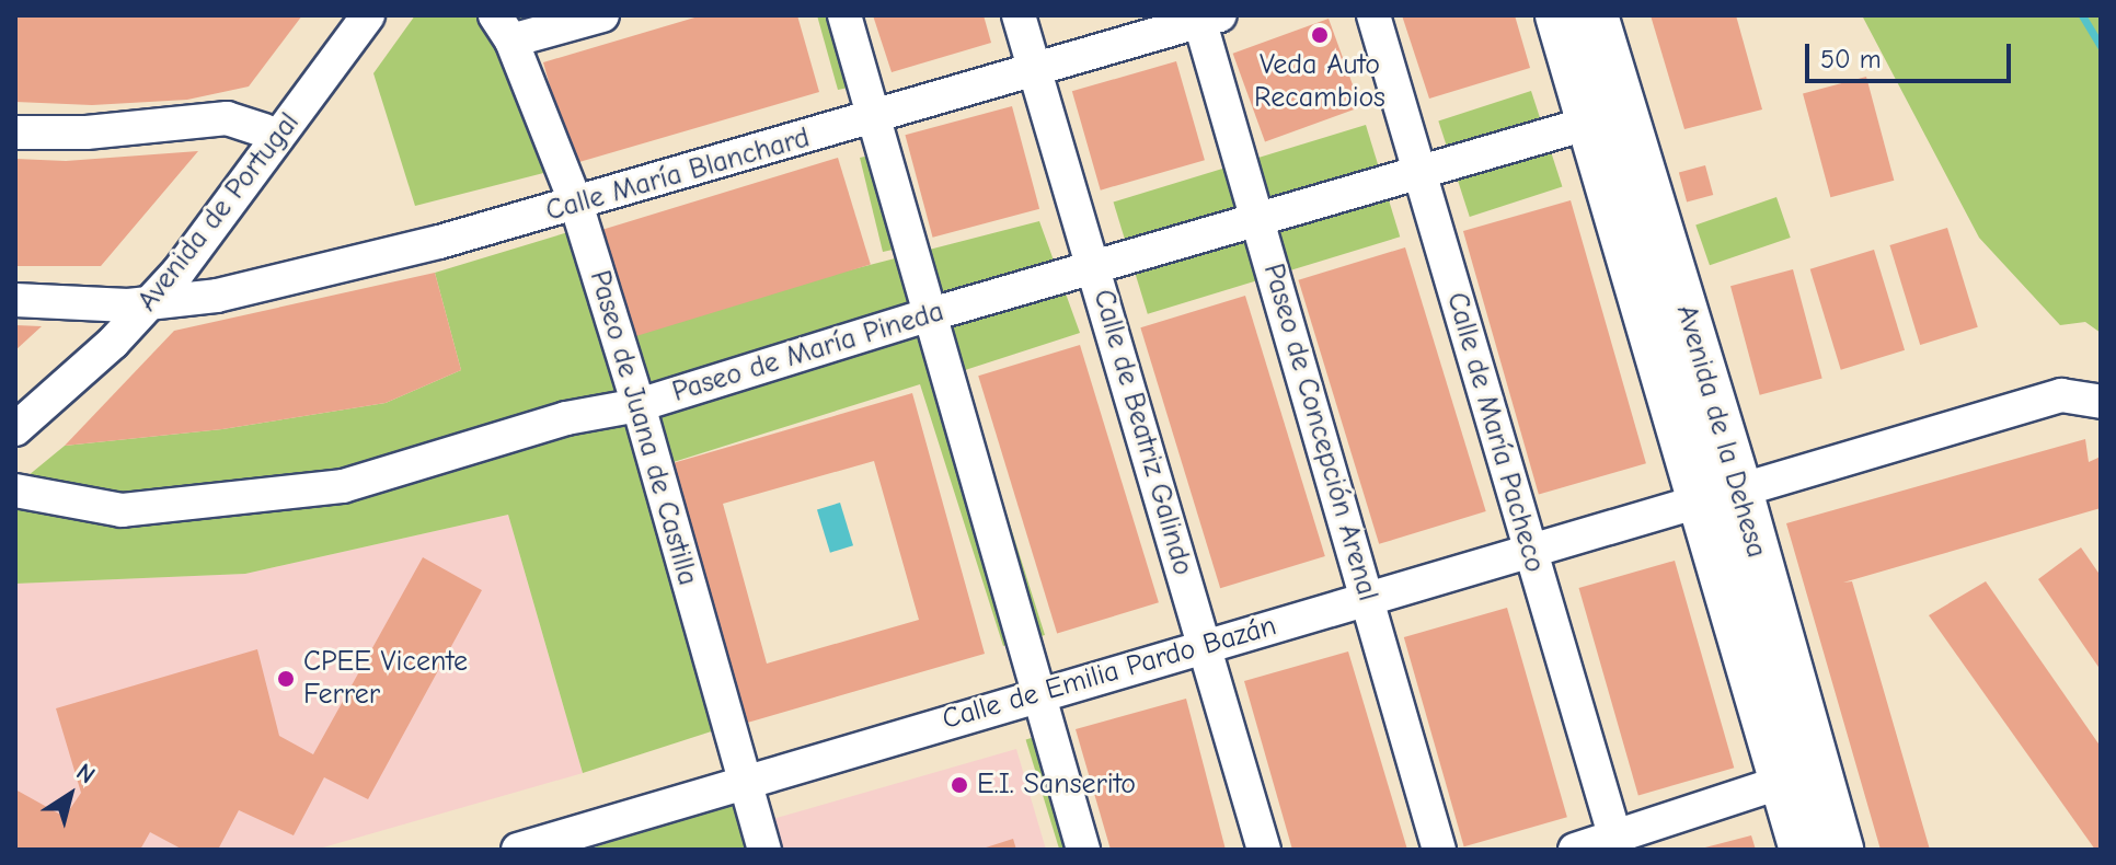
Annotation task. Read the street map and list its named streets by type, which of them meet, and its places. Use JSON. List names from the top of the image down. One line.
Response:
{"streets":{"main road":["Avenida de la Dehesa"],"street":["Calle María Blanchard","Avenida de Portugal","Paseo de María Pineda","Paseo de Juana de Castilla","Calle de Beatriz Galindo","Paseo de Concepción Arenal","Calle de María Pacheco","Calle de Emilia Pardo Bazán"]},"crossings":[["Calle María Blanchard","Avenida de Portugal"],["Calle María Blanchard","Paseo de Juana de Castilla"],["Calle María Blanchard","Calle de Beatriz Galindo"],["Calle María Blanchard","Paseo de Concepción Arenal"],["Paseo de María Pineda","Paseo de Juana de Castilla"],["Paseo de María Pineda","Avenida de la Dehesa"],["Paseo de María Pineda","Calle de Beatriz Galindo"],["Paseo de María Pineda","Paseo de Concepción Arenal"],["Paseo de María Pineda","Calle de María Pacheco"],["Paseo de Juana de Castilla","Calle de Emilia Pardo Bazán"],["Avenida de la Dehesa","Calle de Emilia Pardo Bazán"],["Calle de Beatriz Galindo","Calle de Emilia Pardo Bazán"],["Paseo de Concepción Arenal","Calle de Emilia Pardo Bazán"],["Calle de María Pacheco","Calle de Emilia Pardo Bazán"]],"places":["Veda Auto Recambios","CPEE Vicente Ferrer","E.I. Sanserito"],"scale_bar":"50 m","north":"top right"}
